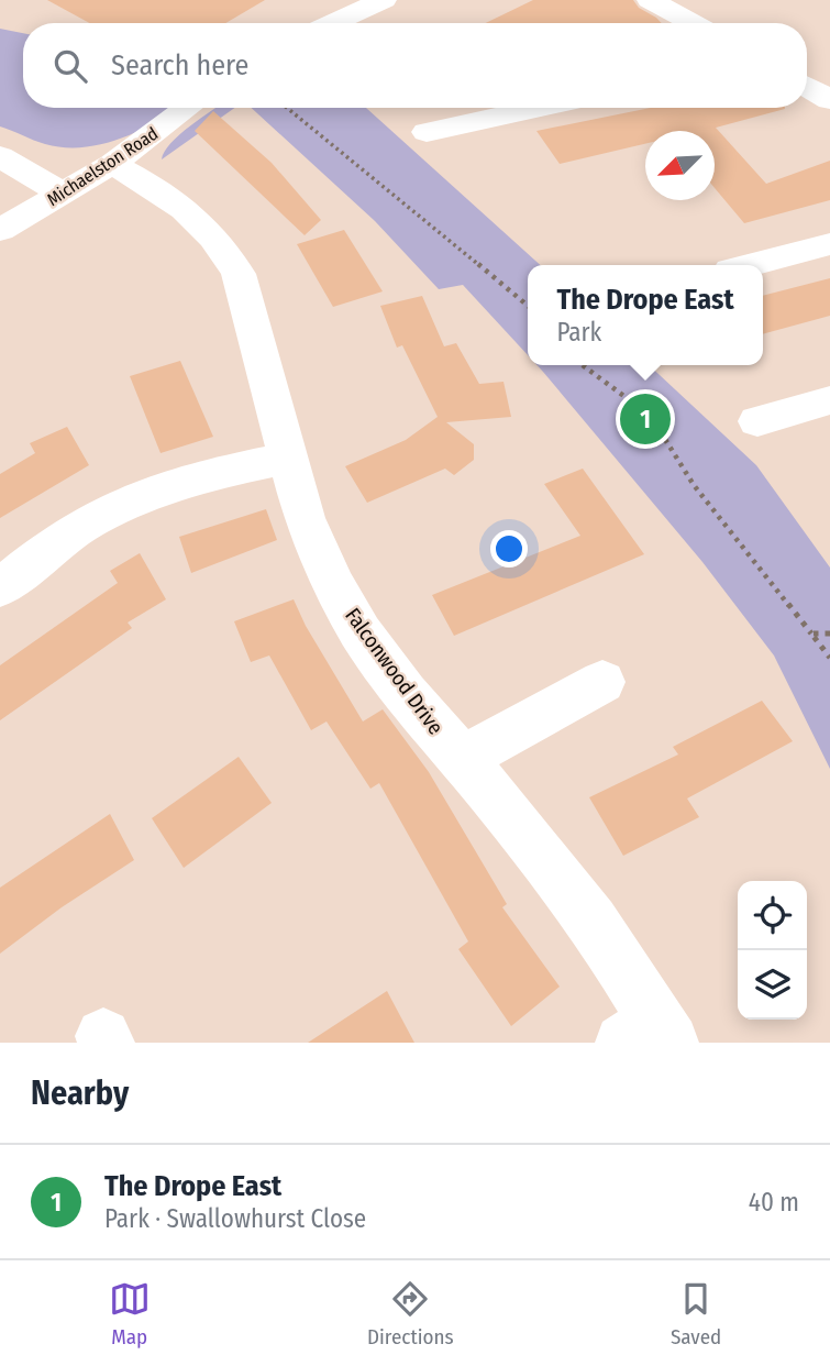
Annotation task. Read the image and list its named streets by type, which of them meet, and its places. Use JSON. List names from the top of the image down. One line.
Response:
{"streets":{"street":["Michaelston Road","Falconwood Drive"]},"crossings":[["Michaelston Road","Falconwood Drive"]],"north":"bottom left","page":{"search":"Search here","popup":["The Drope East","Park"],"pins":"1","heading":"Nearby","list":[{"mark":"1","name":"The Drope East","note":"Park · Swallowhurst Close","value":"40 m"}],"nav":["Map","Directions","Saved"]}}
